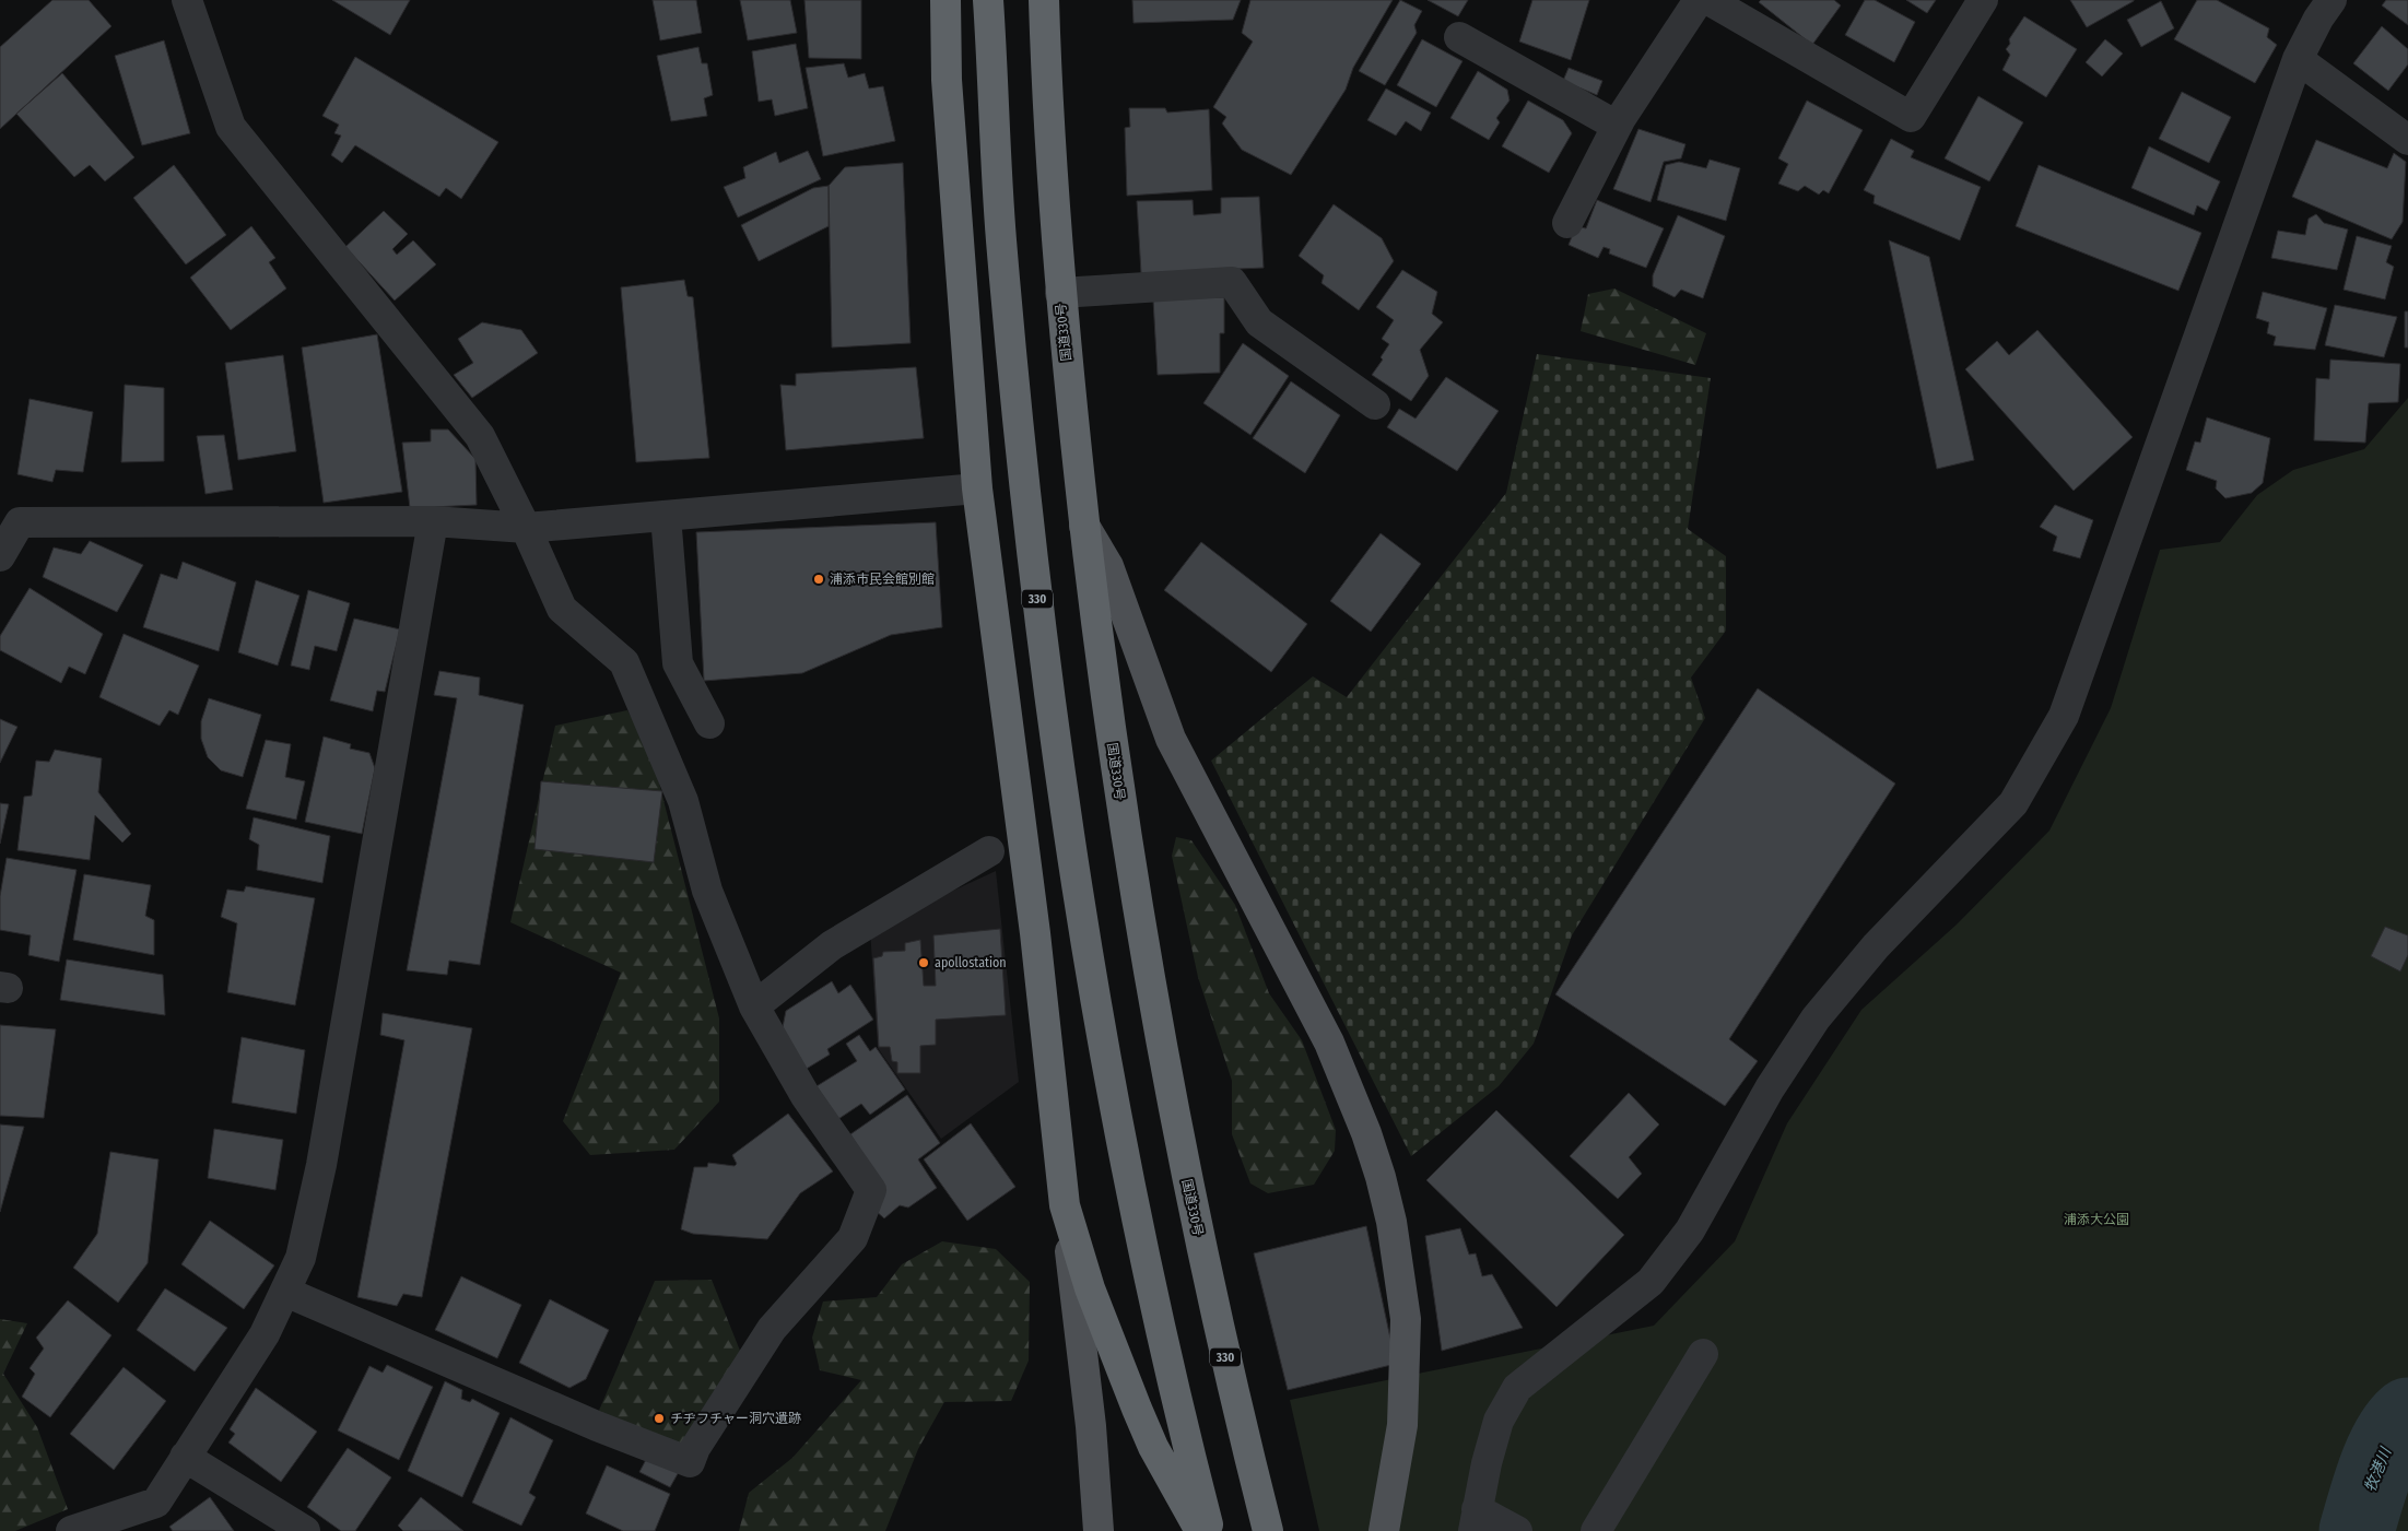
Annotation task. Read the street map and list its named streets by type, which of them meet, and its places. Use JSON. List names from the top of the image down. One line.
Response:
{"streets":{"highway":["国道330号","330"]},"water":["牧港川"],"parks":["浦添大公園"],"places":["浦添市民会館別館","apollostation","チヂフチャー洞穴遺跡"]}
